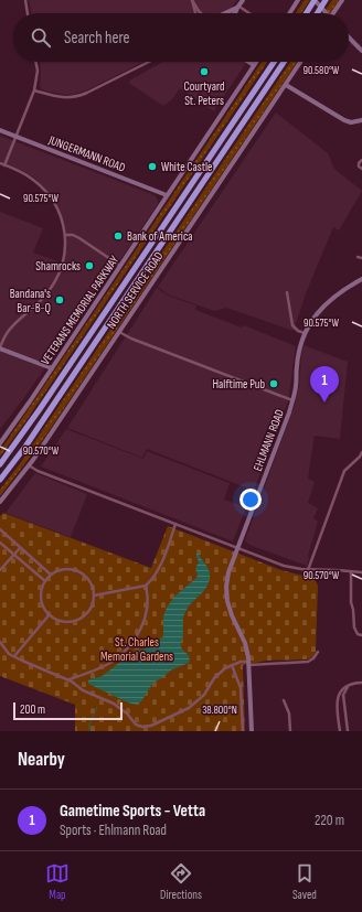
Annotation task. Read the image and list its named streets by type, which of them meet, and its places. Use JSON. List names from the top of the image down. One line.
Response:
{"streets":{"street":["JUNGERMANN ROAD","NORTH SERVICE ROAD","VETERANS MEMORIAL PARKWAY","EHLMANN ROAD"]},"crossings":[["JUNGERMANN ROAD","VETERANS MEMORIAL PARKWAY"]],"parks":["St. Charles Memorial Gardens"],"places":["Courtyard St. Peters","White Castle","Bank of America","Shamrocks","Bandana's Bar-B-Q","Halftime Pub"],"scale_bar":"200 m","page":{"search":"Search here","pins":"1","scale":"200 m","heading":"Nearby","list":[{"mark":"1","name":"Gametime Sports - Vetta","note":"Sports · Ehlmann Road","value":"220 m"}],"nav":["Map","Directions","Saved"]},"coordinates":["90.580°W","90.575°W","90.570°W","38.800°N"]}
